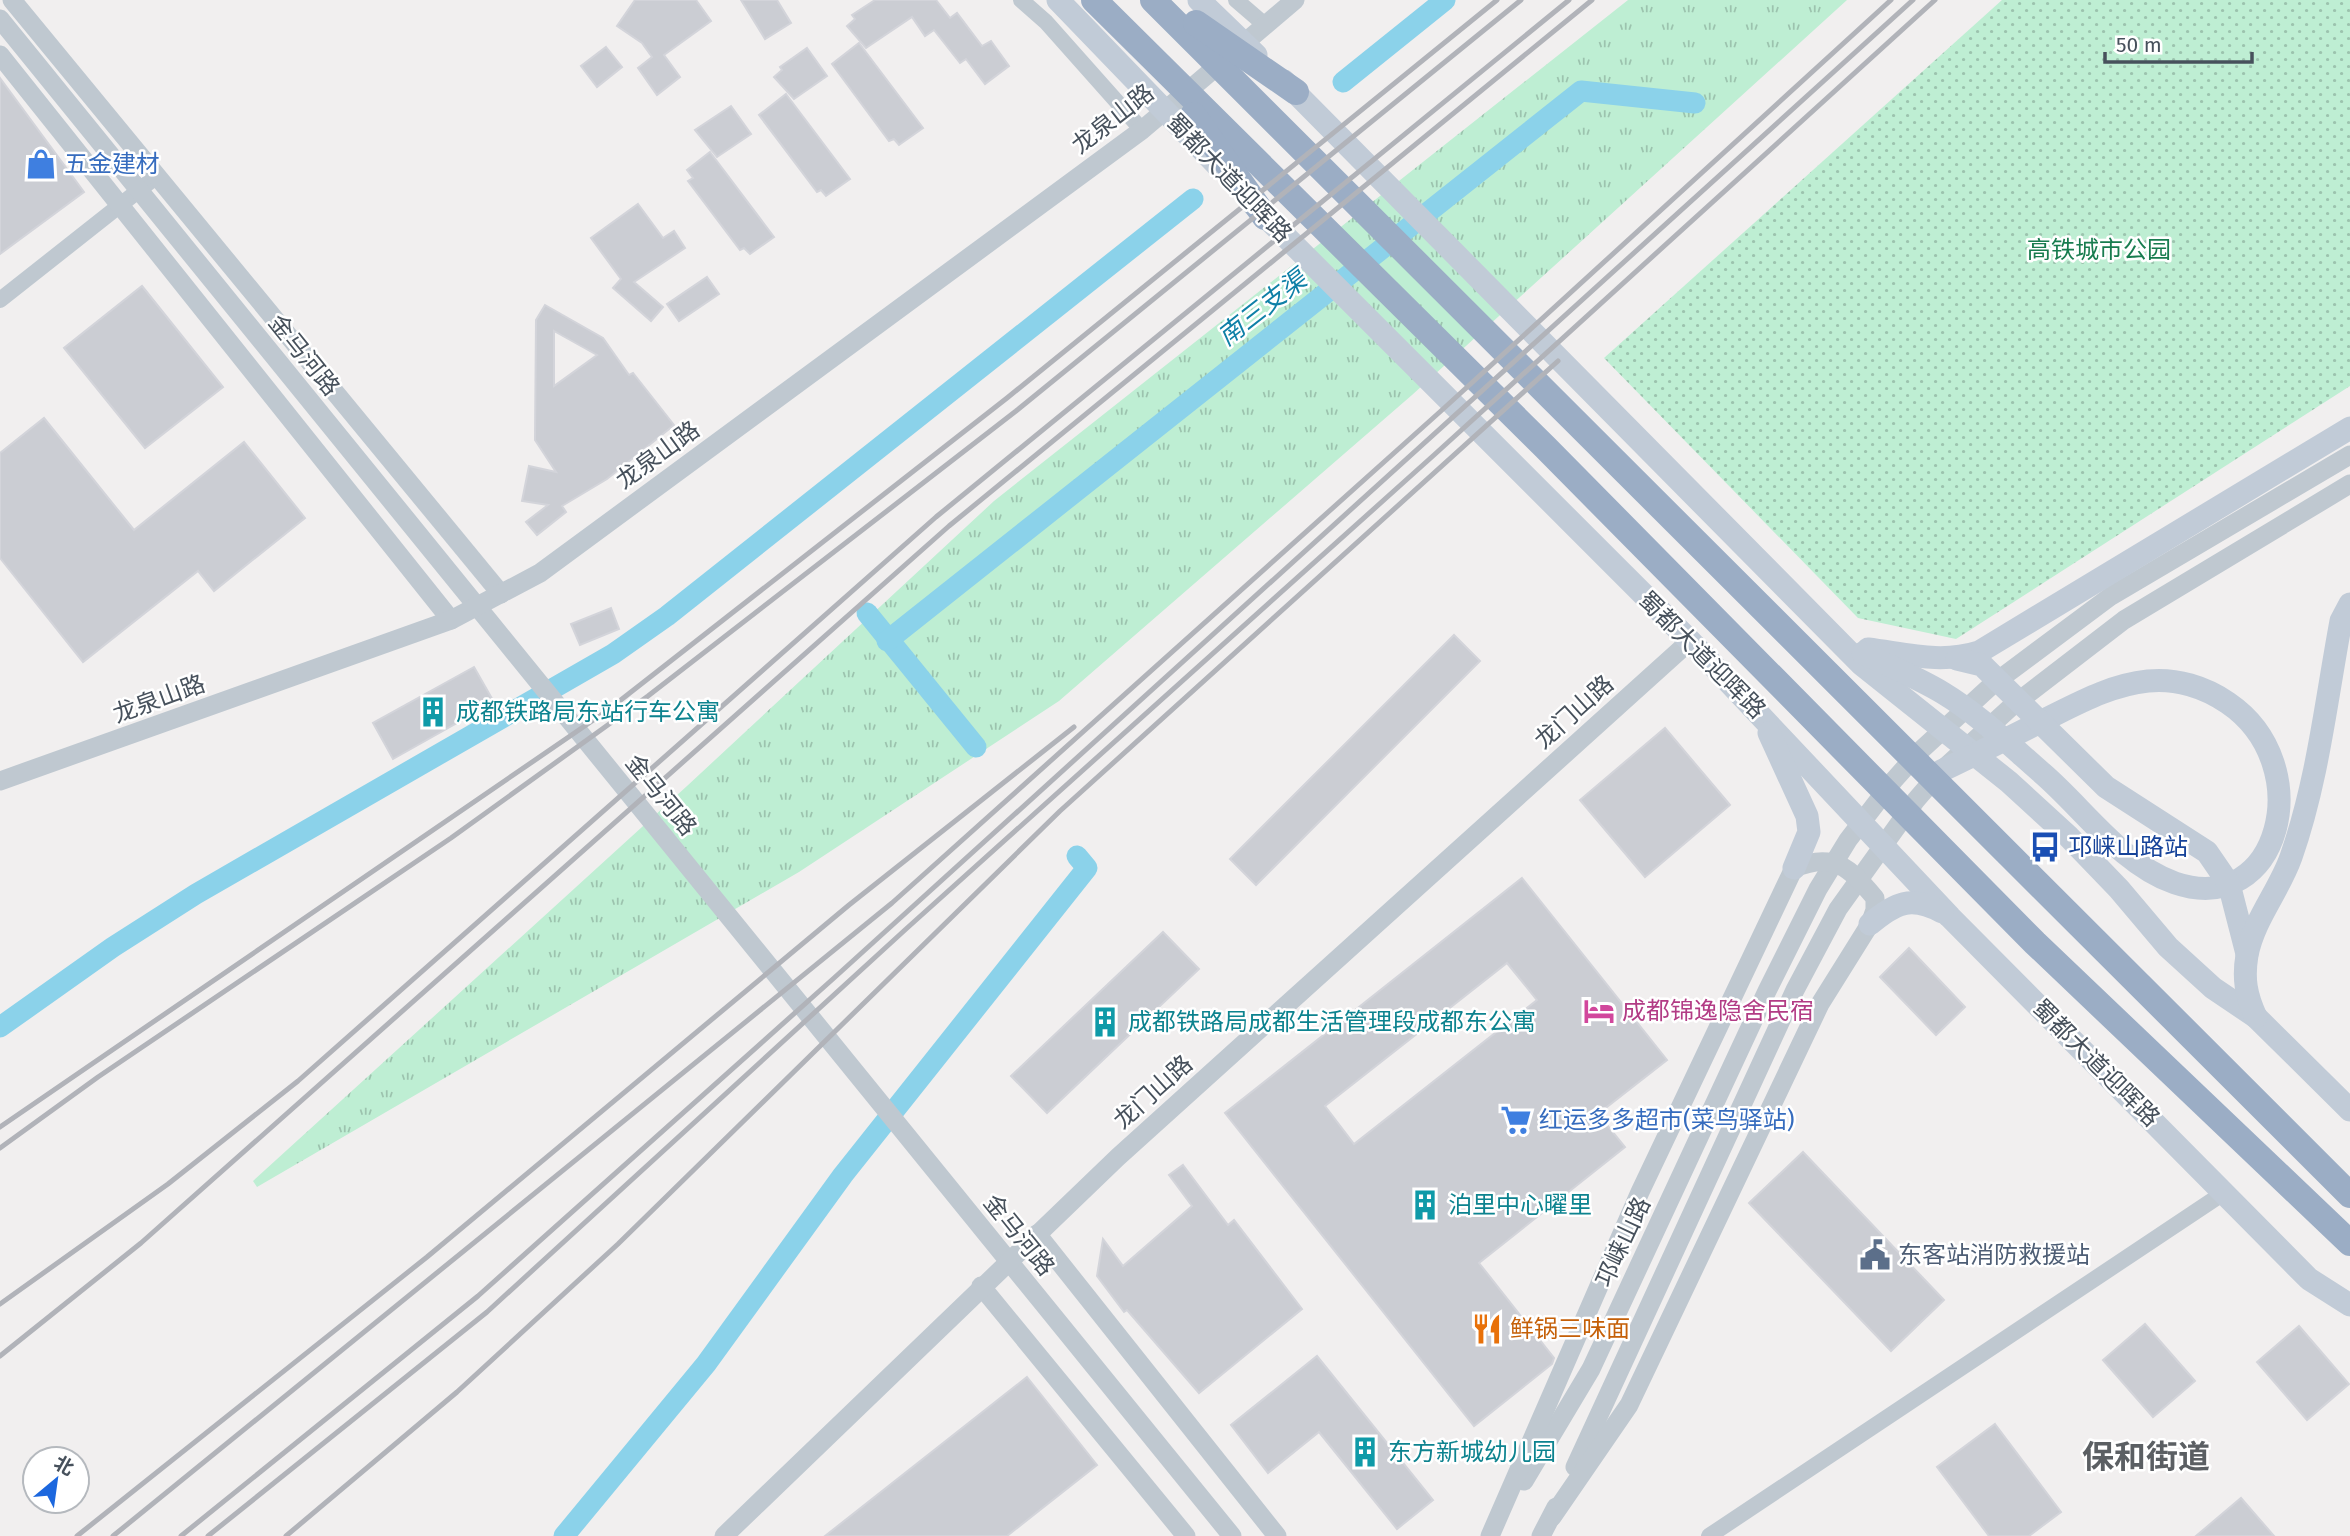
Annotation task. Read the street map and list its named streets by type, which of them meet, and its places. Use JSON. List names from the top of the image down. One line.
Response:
{"streets":{"highway":["蜀都大道迎晖路"],"street":["龙泉山路","金马河路","龙门山路","邛崃山路"]},"crossings":[["蜀都大道迎晖路","龙门山路"]],"districts":["保和街道"],"water":["南三支渠"],"parks":["高铁城市公园"],"places":{"shop":["五金建材"],"building":["成都铁路局东站行车公寓","成都铁路局成都生活管理段成都东公寓","泊里中心曜里","东方新城幼儿园"],"bus stop":["邛崃山路站"],"hotel":["成都锦逸隐舍民宿"],"supermarket":["红运多多超市(菜鸟驿站)"],"public building":["东客站消防救援站"],"restaurant":["鲜锅三味面"]},"scale_bar":"50 m","north":"top right"}
